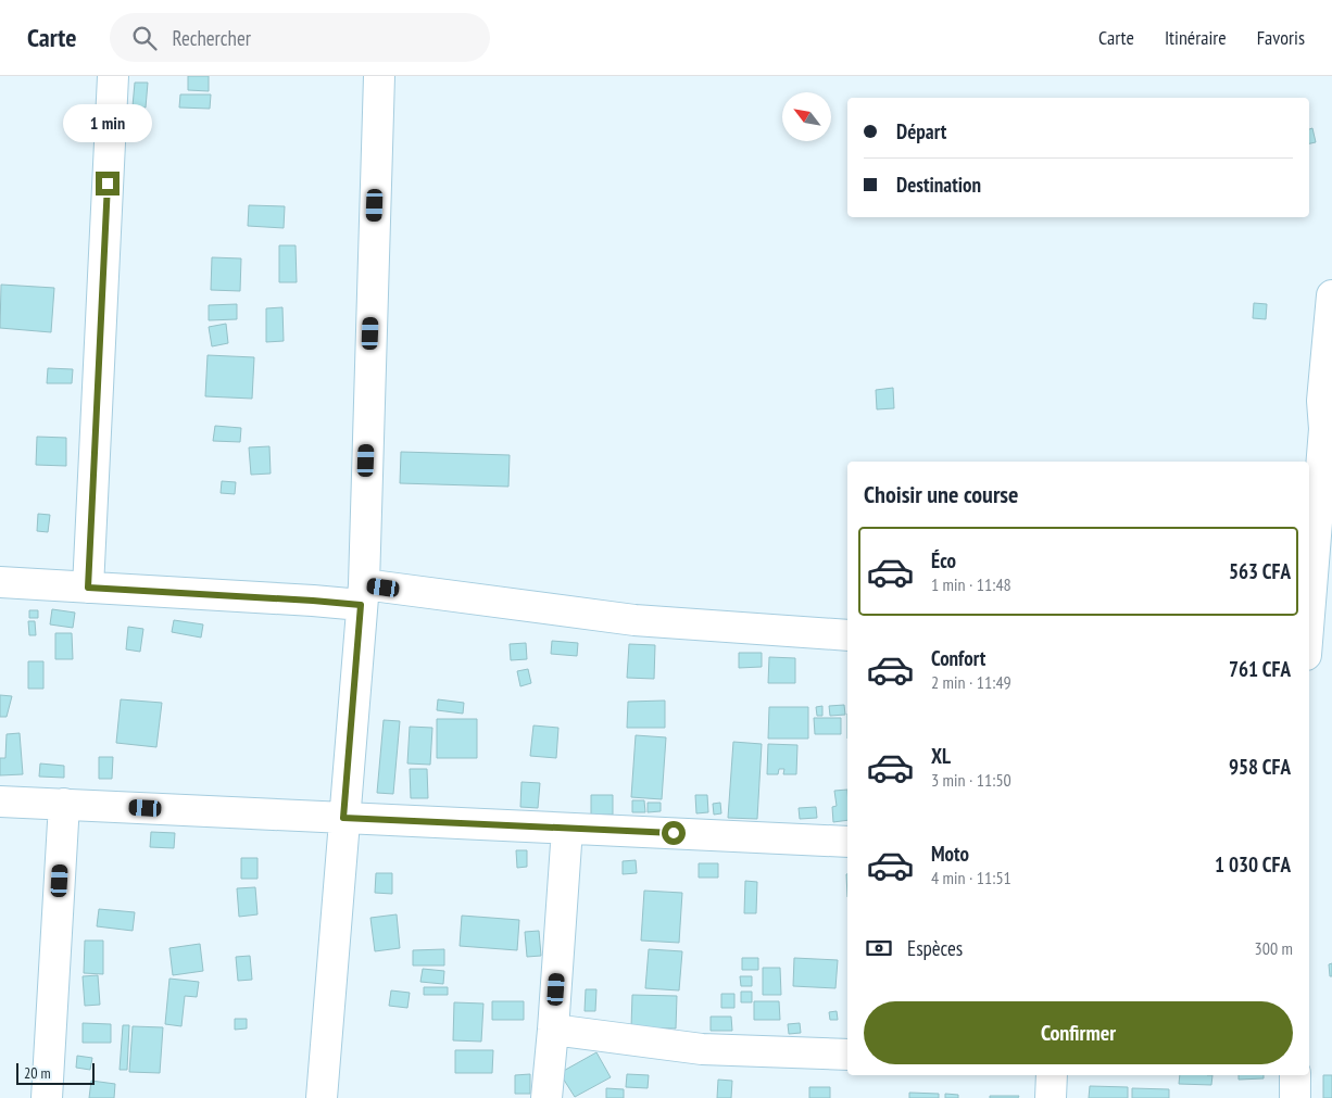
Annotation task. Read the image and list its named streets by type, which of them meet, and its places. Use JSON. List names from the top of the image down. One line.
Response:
{"scale_bar":"20 m","north":"top left","page":{"header":"Carte","search":"Rechercher","nav":["Carte","Itinéraire","Favoris"],"banner":["Départ","Destination"],"bubble":"1 min","heading":"Choisir une course","list":[{"name":"Éco","note":"1 min · 11:48","value":"563 CFA"},{"name":"Confort","note":"2 min · 11:49","value":"761 CFA"},{"name":"XL","note":"3 min · 11:50","value":"958 CFA"},{"name":"Moto","note":"4 min · 11:51","value":"1 030 CFA"}],"pay":["Espèces","300 m"],"buttons":"Confirmer","scale":"20 m"}}
